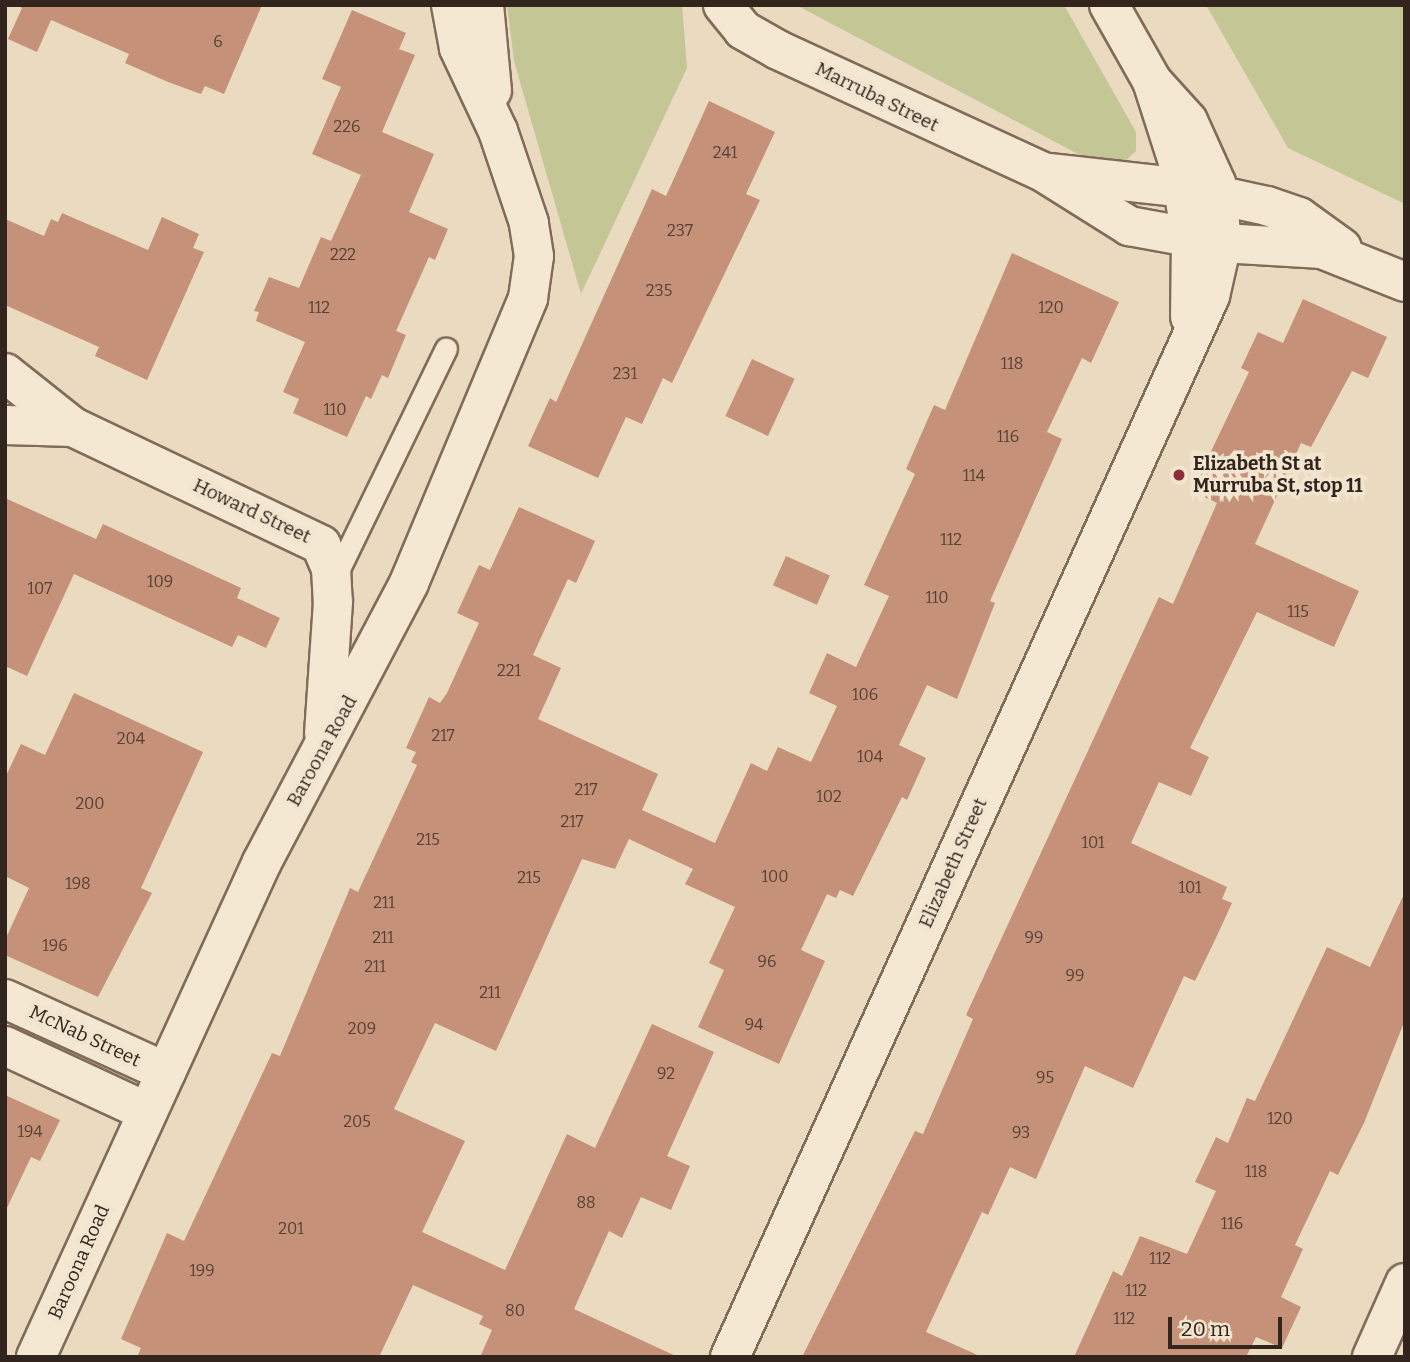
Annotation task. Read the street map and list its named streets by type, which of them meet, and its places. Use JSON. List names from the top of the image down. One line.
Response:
{"streets":{"street":["Marruba Street","Howard Street","Baroona Road","Elizabeth Street","McNab Street"]},"crossings":[["Marruba Street","Elizabeth Street"],["Howard Street","Baroona Road"],["Baroona Road","McNab Street"]],"places":["Elizabeth St at Murruba St, stop 11"],"house_numbers":["6","226","241","237","222","235","112","120","118","231","110","116","114","112","109","107","110","115","221","106","217","204","104","217","102","200","217","215","101","100","215","198","101","211","211","99","196","96","211","99","211","94","209","92","95","120","205","194","93","118","88","116","201","112","199","112","80","112"],"scale_bar":"20 m"}
